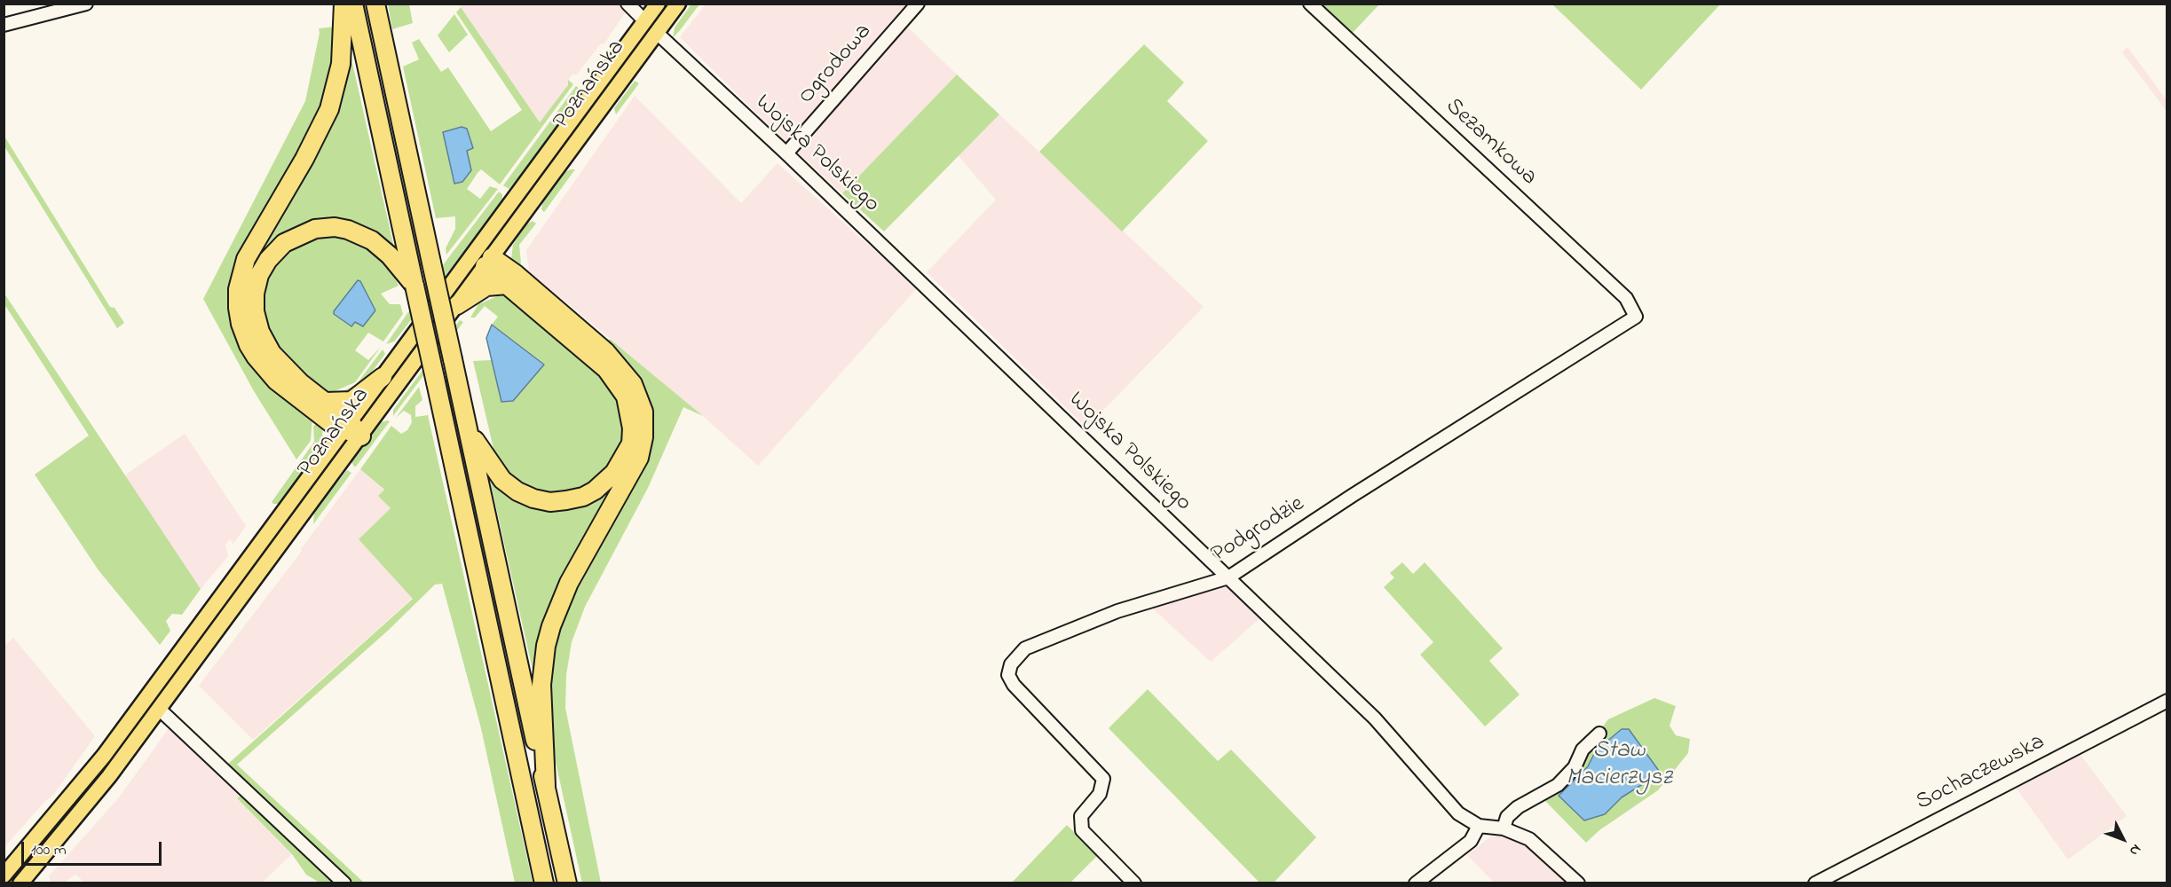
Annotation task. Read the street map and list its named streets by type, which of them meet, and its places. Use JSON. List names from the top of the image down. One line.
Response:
{"streets":{"main road":["Poznańska"],"street":["Ogrodowa","Sezamkowa","Wojska Polskiego","Podgrodzie","Sochaczewska"]},"crossings":[["Ogrodowa","Wojska Polskiego"],["Poznańska","Wojska Polskiego"],["Sezamkowa","Podgrodzie"],["Wojska Polskiego","Podgrodzie"]],"water":["Staw Macierzysz"],"scale_bar":"100 m","north":"bottom right"}
